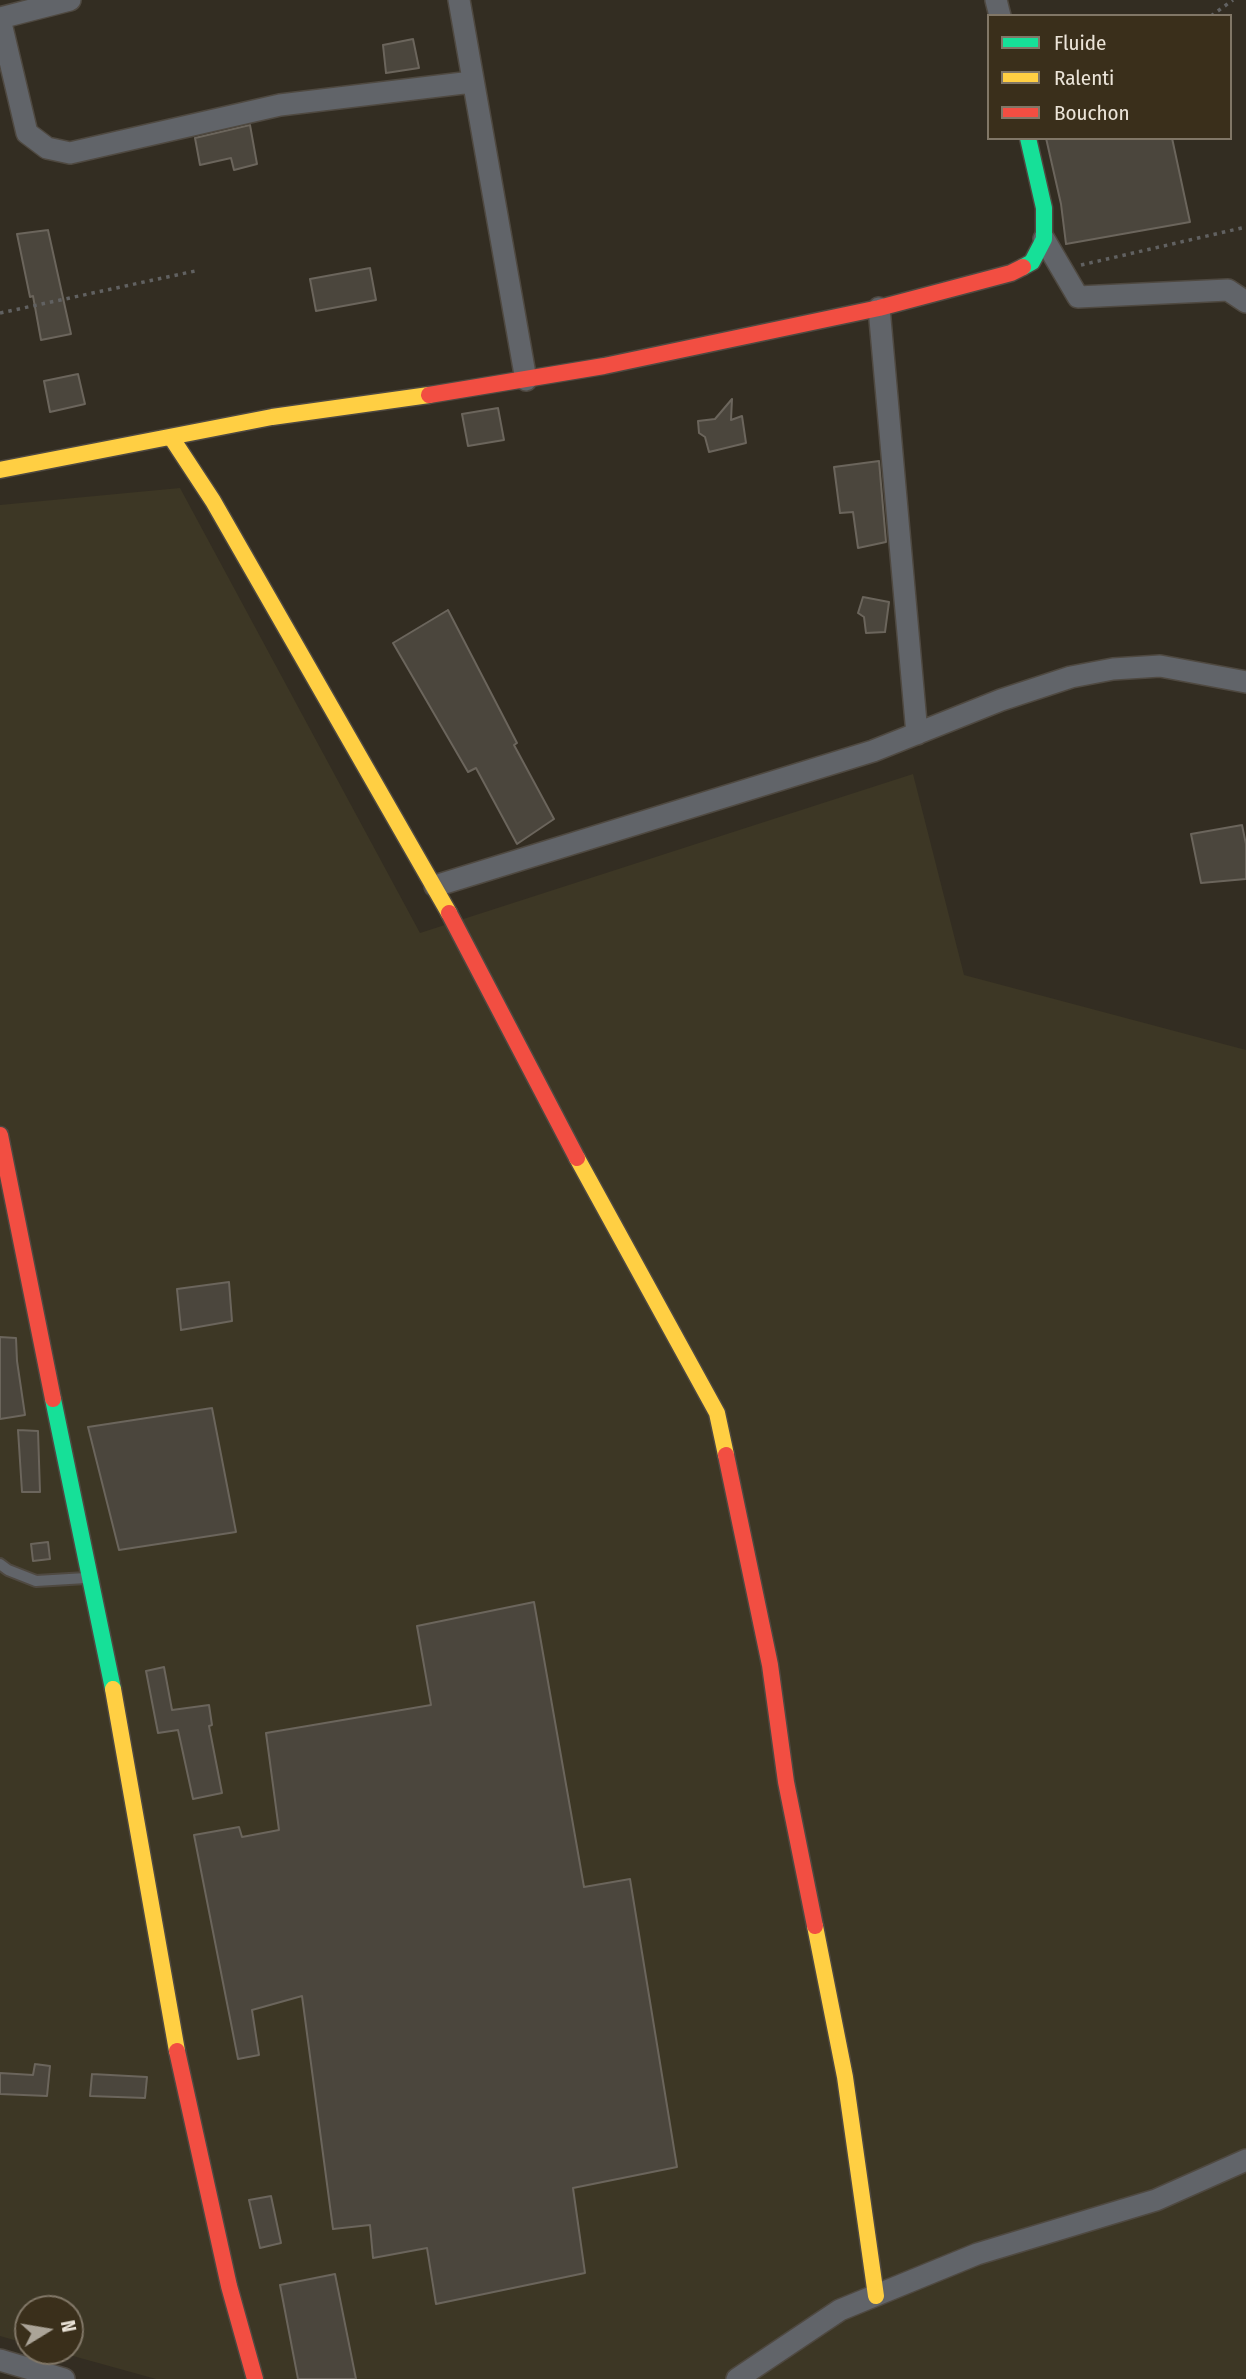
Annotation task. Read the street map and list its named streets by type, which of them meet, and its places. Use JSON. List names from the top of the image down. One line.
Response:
{"legend":["Fluide","Ralenti","Bouchon"],"north":"right"}
